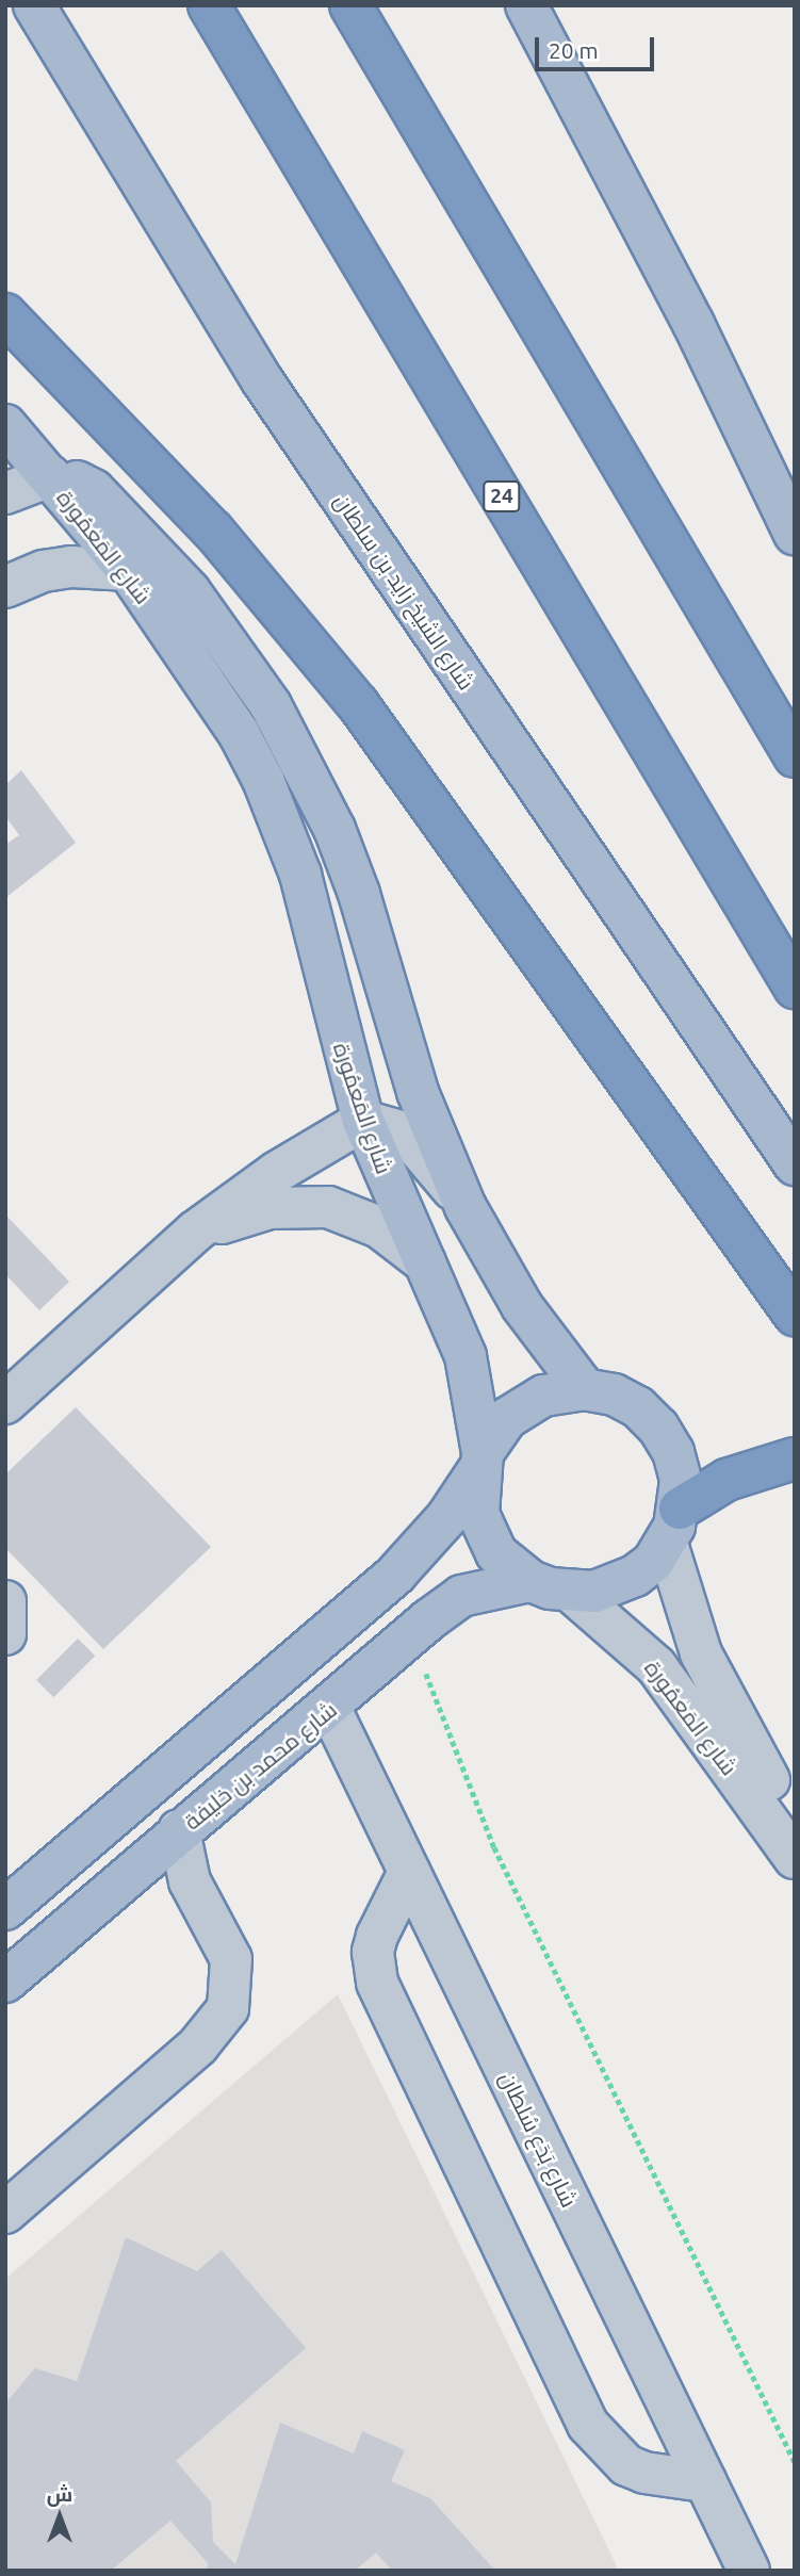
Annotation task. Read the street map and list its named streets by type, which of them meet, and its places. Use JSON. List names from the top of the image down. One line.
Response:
{"streets":{"highway":["24"],"main road":["شارع المَعمُورة","شارع الشيخ زايد بن سلطان","شارع محمد بن خليفة"],"street":["شارع بَدَع سُلطان"]},"crossings":[["شارع المَعمُورة","شارع محمد بن خليفة"],["شارع محمد بن خليفة","شارع بَدَع سُلطان"]],"scale_bar":"20 m","north":"top"}
